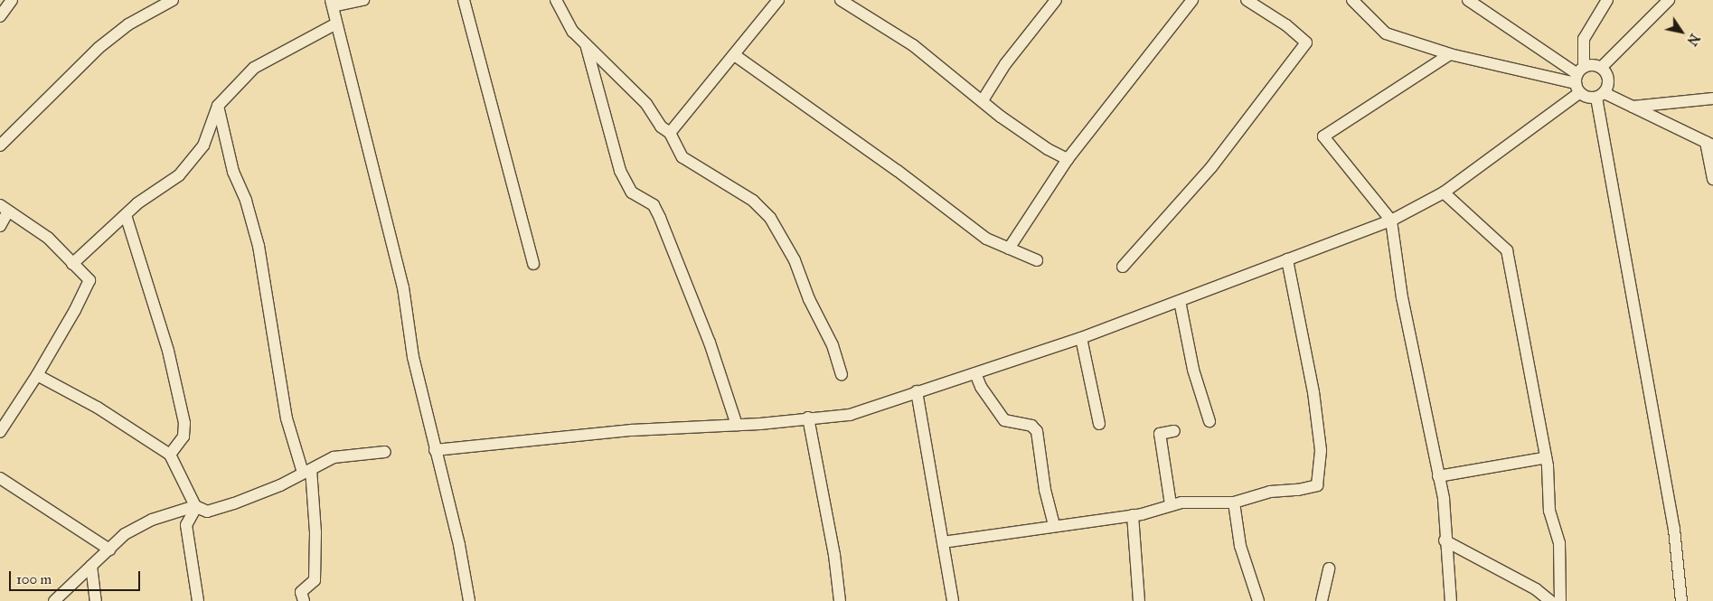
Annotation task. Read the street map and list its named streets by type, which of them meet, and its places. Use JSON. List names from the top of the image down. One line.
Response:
{"scale_bar":"100 m","north":"bottom right"}
